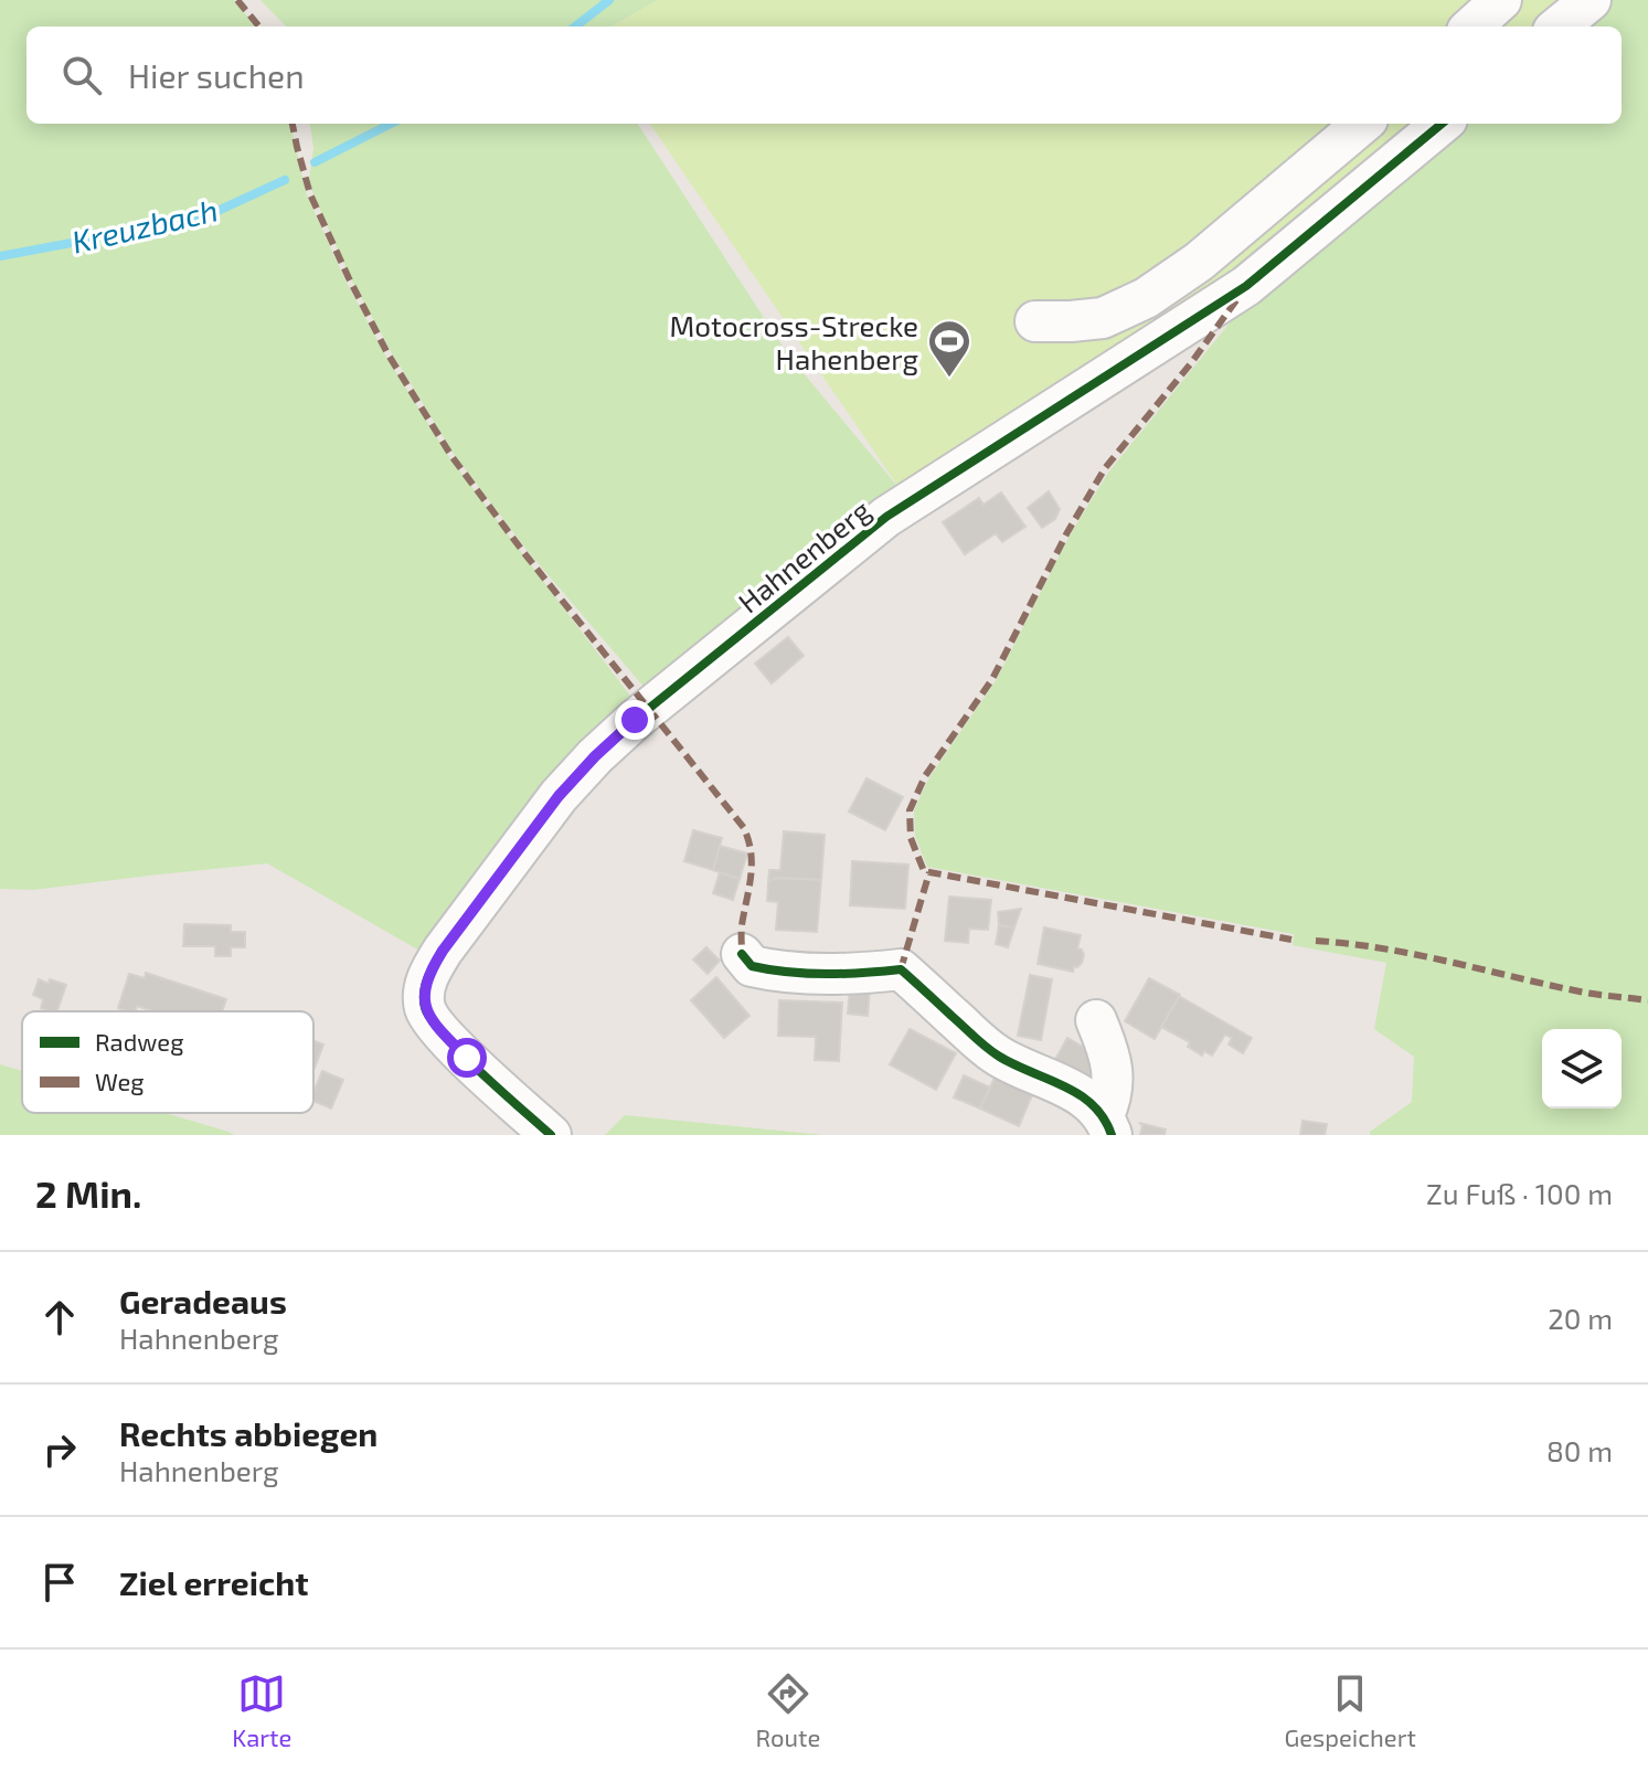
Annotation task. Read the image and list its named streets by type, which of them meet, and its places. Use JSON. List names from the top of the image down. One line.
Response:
{"streets":{"street":["Hahnenberg"]},"water":["Kreuzbach"],"places":{"sports":["Motocross-Strecke Hahenberg"]},"legend":["Radweg","Weg"],"page":{"search":"Hier suchen","heading":["2 Min.","Zu Fuß · 100 m"],"list":[["Geradeaus","Hahnenberg","20 m"],["Rechts abbiegen","Hahnenberg","80 m"],"Ziel erreicht"],"nav":["Karte","Route","Gespeichert"]}}
